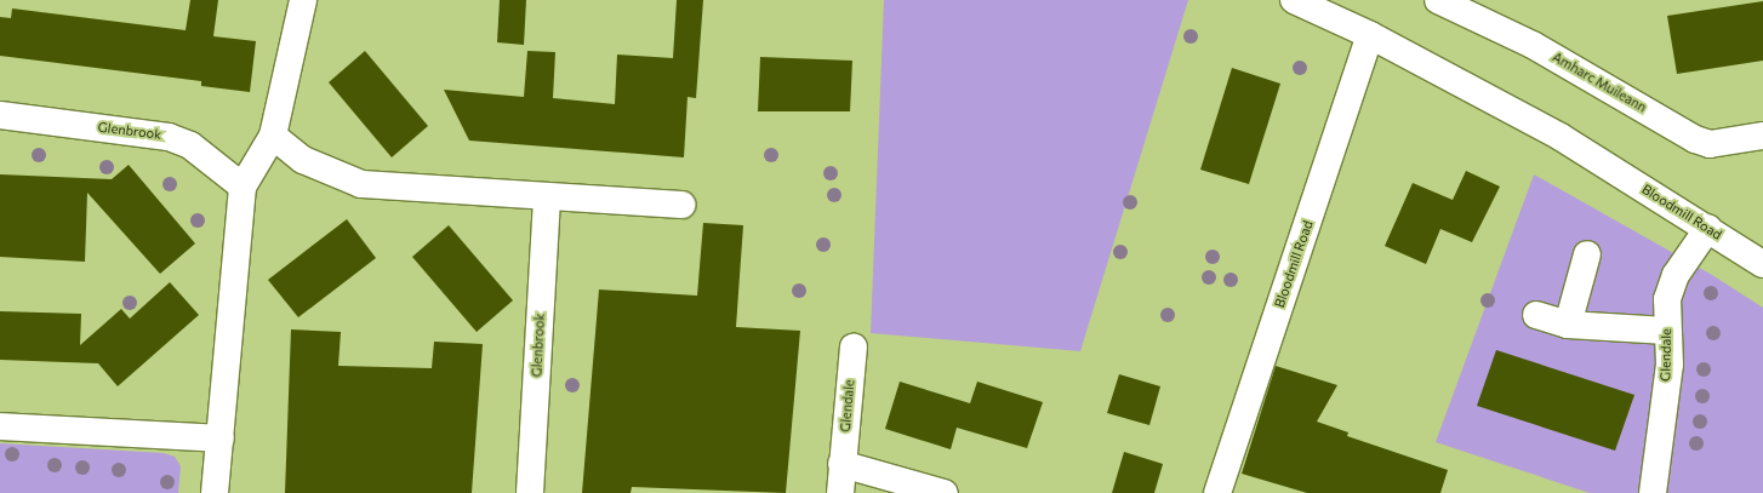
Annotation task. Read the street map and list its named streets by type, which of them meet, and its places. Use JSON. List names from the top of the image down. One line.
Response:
{"streets":{"street":["Amharc Muileann","Glenbrook","Bloodmill Road","Glendale"]},"crossings":[["Bloodmill Road","Glendale"]]}
